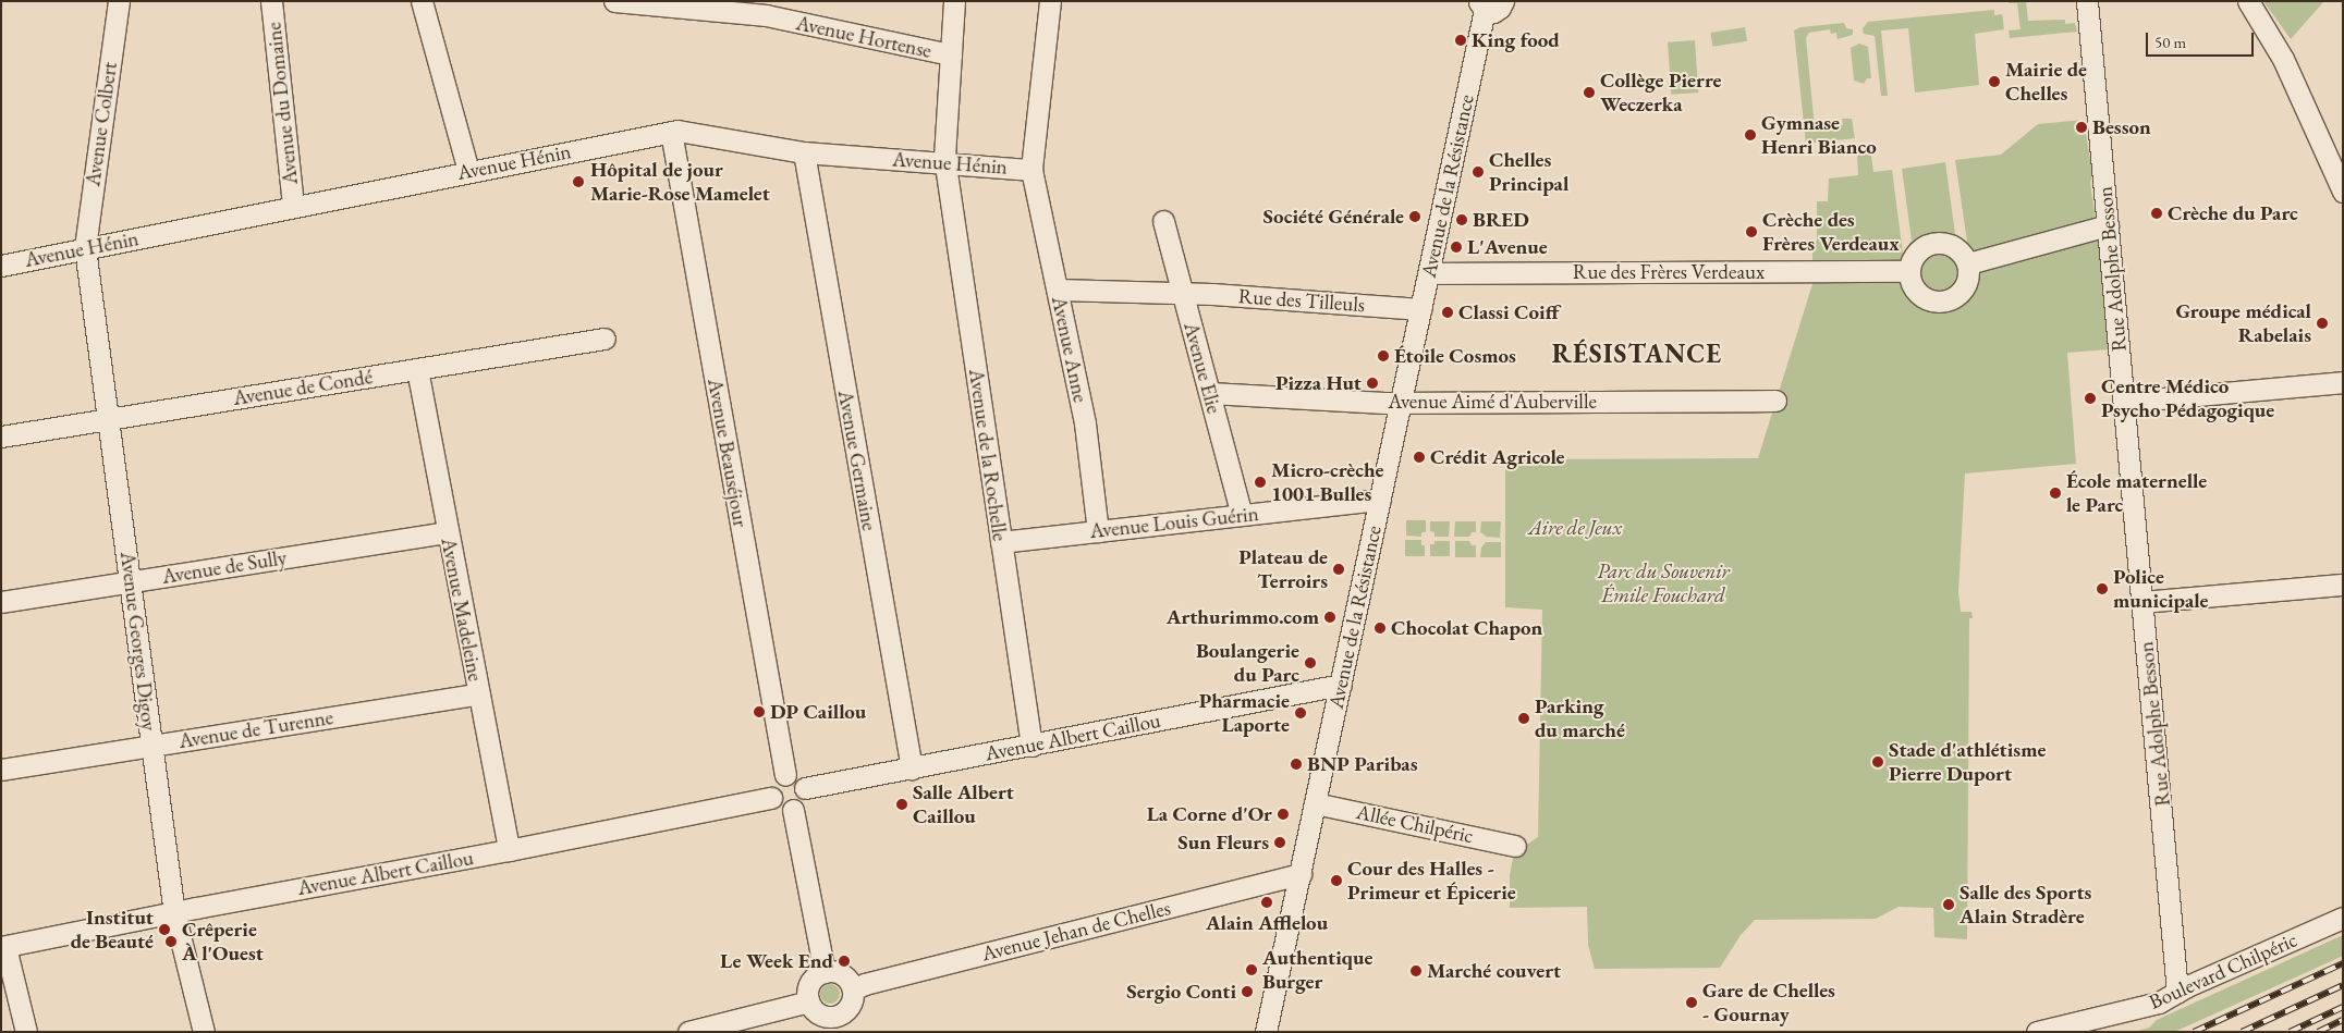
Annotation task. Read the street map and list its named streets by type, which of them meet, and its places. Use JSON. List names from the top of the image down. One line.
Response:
{"streets":{"street":["Avenue Hortense","Avenue du Domaine","Avenue Colbert","Avenue Hénin","Avenue de la Résistance","Rue Adolphe Besson","Rue des Frères Verdeaux","Rue des Tilleuls","Avenue Anne","Avenue Elie","Avenue de Condé","Avenue Aimé d'Auberville","Avenue Beauséjour","Avenue de la Rochelle","Avenue Germaine","Avenue Louis Guérin","Avenue de Sully","Avenue Madeleine","Avenue Georges Digoy","Avenue de Turenne","Avenue Albert Caillou","Allée Chilpéric","Avenue Jehan de Chelles","Boulevard Chilpéric"]},"crossings":[["Avenue Hortense","Avenue de la Rochelle"],["Avenue du Domaine","Avenue Hénin"],["Avenue Colbert","Avenue Hénin"],["Avenue Colbert","Avenue Georges Digoy"],["Avenue Hénin","Avenue Anne"],["Avenue Hénin","Avenue Beauséjour"],["Avenue Hénin","Avenue de la Rochelle"],["Avenue Hénin","Avenue Germaine"],["Avenue Hénin","Avenue Georges Digoy"],["Avenue de la Résistance","Rue des Frères Verdeaux"],["Avenue de la Résistance","Rue des Tilleuls"],["Avenue de la Résistance","Avenue Aimé d'Auberville"],["Avenue de la Résistance","Avenue Louis Guérin"],["Avenue de la Résistance","Avenue Albert Caillou"],["Avenue de la Résistance","Allée Chilpéric"],["Avenue de la Résistance","Avenue Jehan de Chelles"],["Rue Adolphe Besson","Boulevard Chilpéric"],["Rue des Tilleuls","Avenue Anne"],["Rue des Tilleuls","Avenue Elie"],["Avenue Anne","Avenue Louis Guérin"],["Avenue Elie","Avenue Aimé d'Auberville"],["Avenue Elie","Avenue Louis Guérin"],["Avenue de Condé","Avenue Madeleine"],["Avenue de Condé","Avenue Georges Digoy"],["Avenue Beauséjour","Avenue Albert Caillou"],["Avenue de la Rochelle","Avenue Louis Guérin"],["Avenue de la Rochelle","Avenue Albert Caillou"],["Avenue Germaine","Avenue Albert Caillou"],["Avenue de Sully","Avenue Madeleine"],["Avenue de Sully","Avenue Georges Digoy"],["Avenue Madeleine","Avenue de Turenne"],["Avenue Madeleine","Avenue Albert Caillou"],["Avenue Georges Digoy","Avenue de Turenne"],["Avenue Georges Digoy","Avenue Albert Caillou"]],"districts":["RÉSISTANCE"],"parks":["Aire de Jeux","Parc du Souvenir Émile Fouchard"],"places":["King food","Mairie de Chelles","Collège Pierre Weczerka","Besson","Gymnase Henri Bianco","Chelles Principal","Hôpital de jour Marie-Rose Mamelet","Crèche du Parc","Société Générale","BRED","Crèche des Frères Verdeaux","L'Avenue","Classi Coiff","Groupe médical Rabelais","Étoile Cosmos","Pizza Hut","Centre Médico Psycho Pédagogique","Crédit Agricole","Micro-crèche 1001 Bulles","École maternelle le Parc","Plateau de Terroirs","Police municipale","Arthurimmo.com","Chocolat Chapon","Boulangerie du Parc","DP Caillou","Pharmacie Laporte","Parking du marché","Stade d'athlétisme Pierre Duport","BNP Paribas","Salle Albert Caillou","La Corne d'Or","Sun Fleurs","Cour des Halles - Primeur et Épicerie","Alain Afflelou","Salle des Sports Alain Stradère","Institut de Beauté","Crêperie À l'Ouest","Le Week End","Authentique Burger","Marché couvert","Sergio Conti","Gare de Chelles - Gournay"],"scale_bar":"50 m"}
